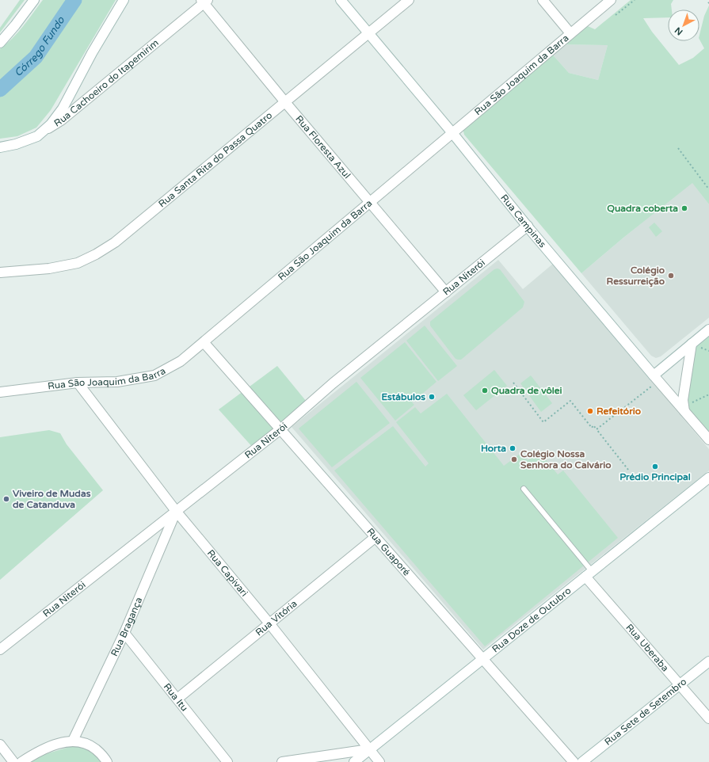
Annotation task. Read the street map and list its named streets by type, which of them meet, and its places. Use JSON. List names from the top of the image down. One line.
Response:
{"streets":{"street":["Rua São Joaquim da Barra","Rua Cachoeiro do Itapemirim","Rua Floresta Azul","Rua Santa Rita do Passa Quatro","Rua Campinas","Rua Niterói","Rua Guaporé","Rua Capivari","Rua Vitória","Rua Doze de Outubro","Rua Bragança","Rua Uberaba","Rua Itu","Rua Sete de Setembro"]},"crossings":[["Rua São Joaquim da Barra","Rua Floresta Azul"],["Rua São Joaquim da Barra","Rua Campinas"],["Rua São Joaquim da Barra","Rua Guaporé"],["Rua São Joaquim da Barra","Rua Capivari"],["Rua Cachoeiro do Itapemirim","Rua Floresta Azul"],["Rua Floresta Azul","Rua Santa Rita do Passa Quatro"],["Rua Floresta Azul","Rua Niterói"],["Rua Santa Rita do Passa Quatro","Rua Campinas"],["Rua Campinas","Rua Niterói"],["Rua Niterói","Rua Guaporé"],["Rua Niterói","Rua Capivari"],["Rua Niterói","Rua Bragança"],["Rua Guaporé","Rua Vitória"],["Rua Guaporé","Rua Doze de Outubro"],["Rua Capivari","Rua Vitória"],["Rua Capivari","Rua Doze de Outubro"],["Rua Capivari","Rua Bragança"],["Rua Vitória","Rua Itu"],["Rua Doze de Outubro","Rua Uberaba"],["Rua Bragança","Rua Itu"],["Rua Uberaba","Rua Sete de Setembro"]],"water":["Córrego Fundo"],"places":["Quadra coberta","Colégio Ressurreição","Quadra de vôlei","Estábulos","Refeitório","Horta","Colégio Nossa Senhora do Calvário","Prédio Principal","Viveiro de Mudas de Catanduva"],"north":"bottom left"}
